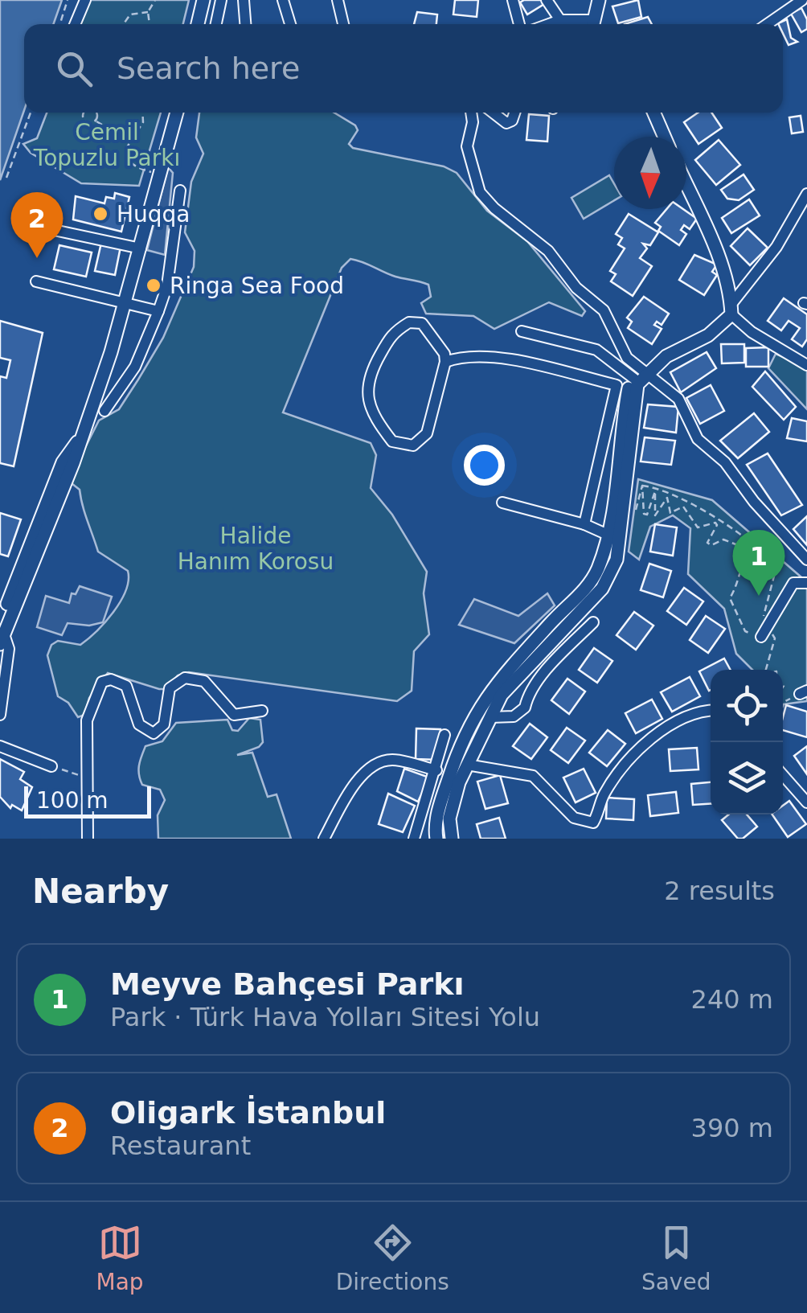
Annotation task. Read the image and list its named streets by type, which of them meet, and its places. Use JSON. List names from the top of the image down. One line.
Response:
{"parks":["Cemil Topuzlu Parkı","Halide Hanım Korosu"],"places":["Huqqa","Ringa Sea Food"],"scale_bar":"100 m","north":"bottom","page":{"search":"Search here","pins":["2","1"],"scale":"100 m","heading":["Nearby","2 results"],"list":[{"mark":"1","name":"Meyve Bahçesi Parkı","note":"Park · Türk Hava Yolları Sitesi Yolu","value":"240 m"},{"mark":"2","name":"Oligark İstanbul","note":"Restaurant","value":"390 m"}],"nav":["Map","Directions","Saved"]}}
